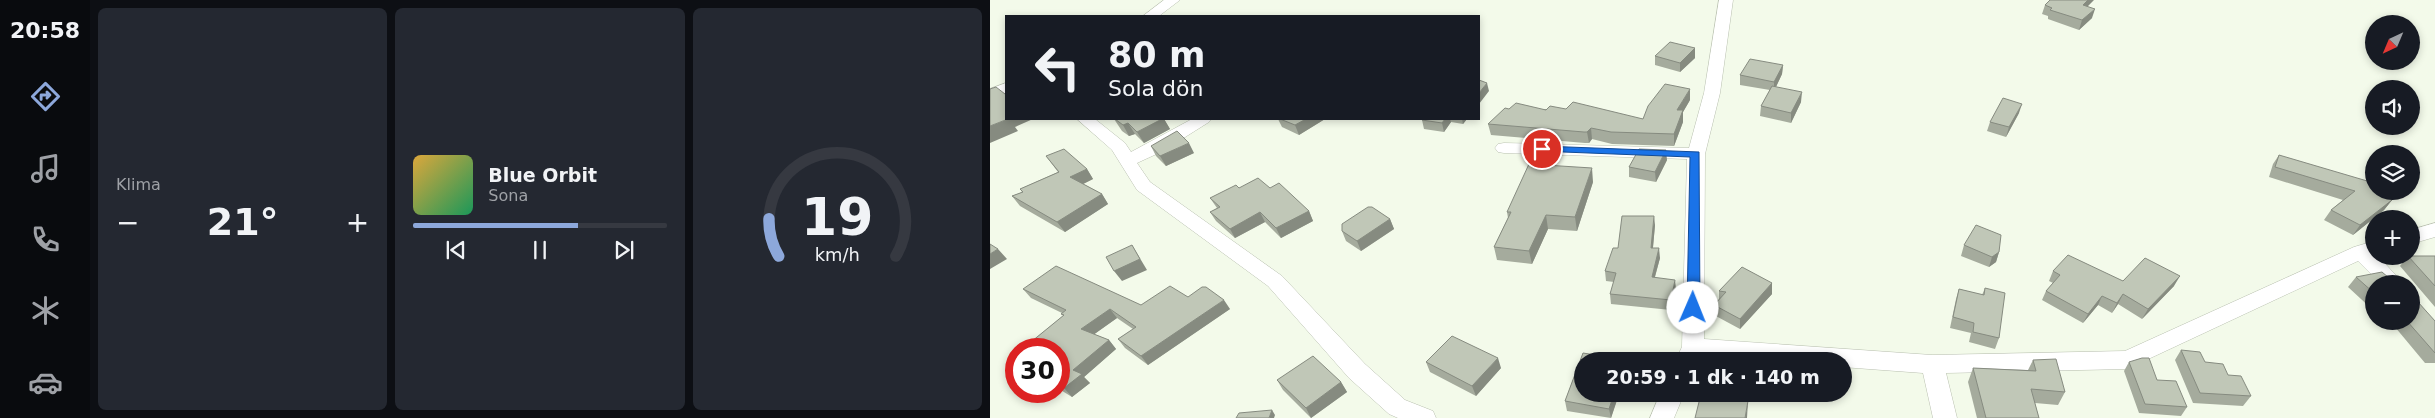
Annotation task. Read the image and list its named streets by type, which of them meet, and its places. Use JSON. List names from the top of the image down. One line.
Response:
{"north":"bottom left","page":{"tabs":"20:58","tile":"Klima","map_buttons":["+","−"],"turn":["80 m","Sola dön"],"song":["Blue Orbit","Sona"],"heat":["−","21°","+"],"limit":"30","trip":"20:59 · 1 dk · 140 m","gauge":["19","km/h"]}}
